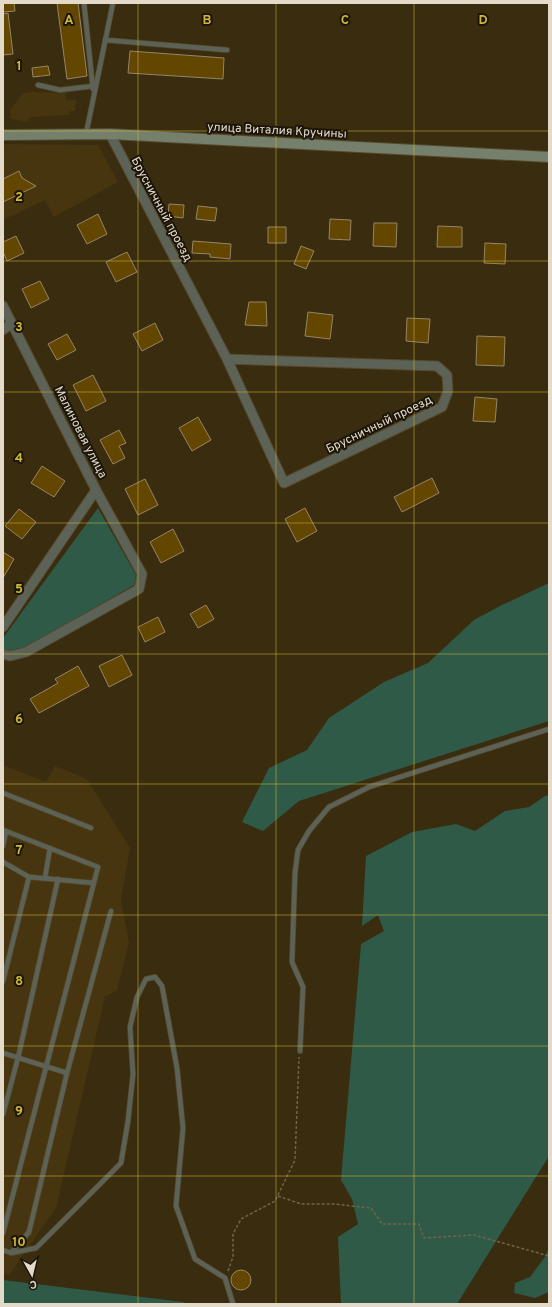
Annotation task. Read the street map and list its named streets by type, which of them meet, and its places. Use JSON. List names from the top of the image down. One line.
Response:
{"streets":{"street":["улица Виталия Кручины","Брусничный проезд","Малиновая улица"]},"crossings":[["улица Виталия Кручины","Брусничный проезд"]],"north":"bottom","grid":{"columns":["A","B","C","D"],"rows":["1","2","3","4","5","6","7","8","9","10"]}}
